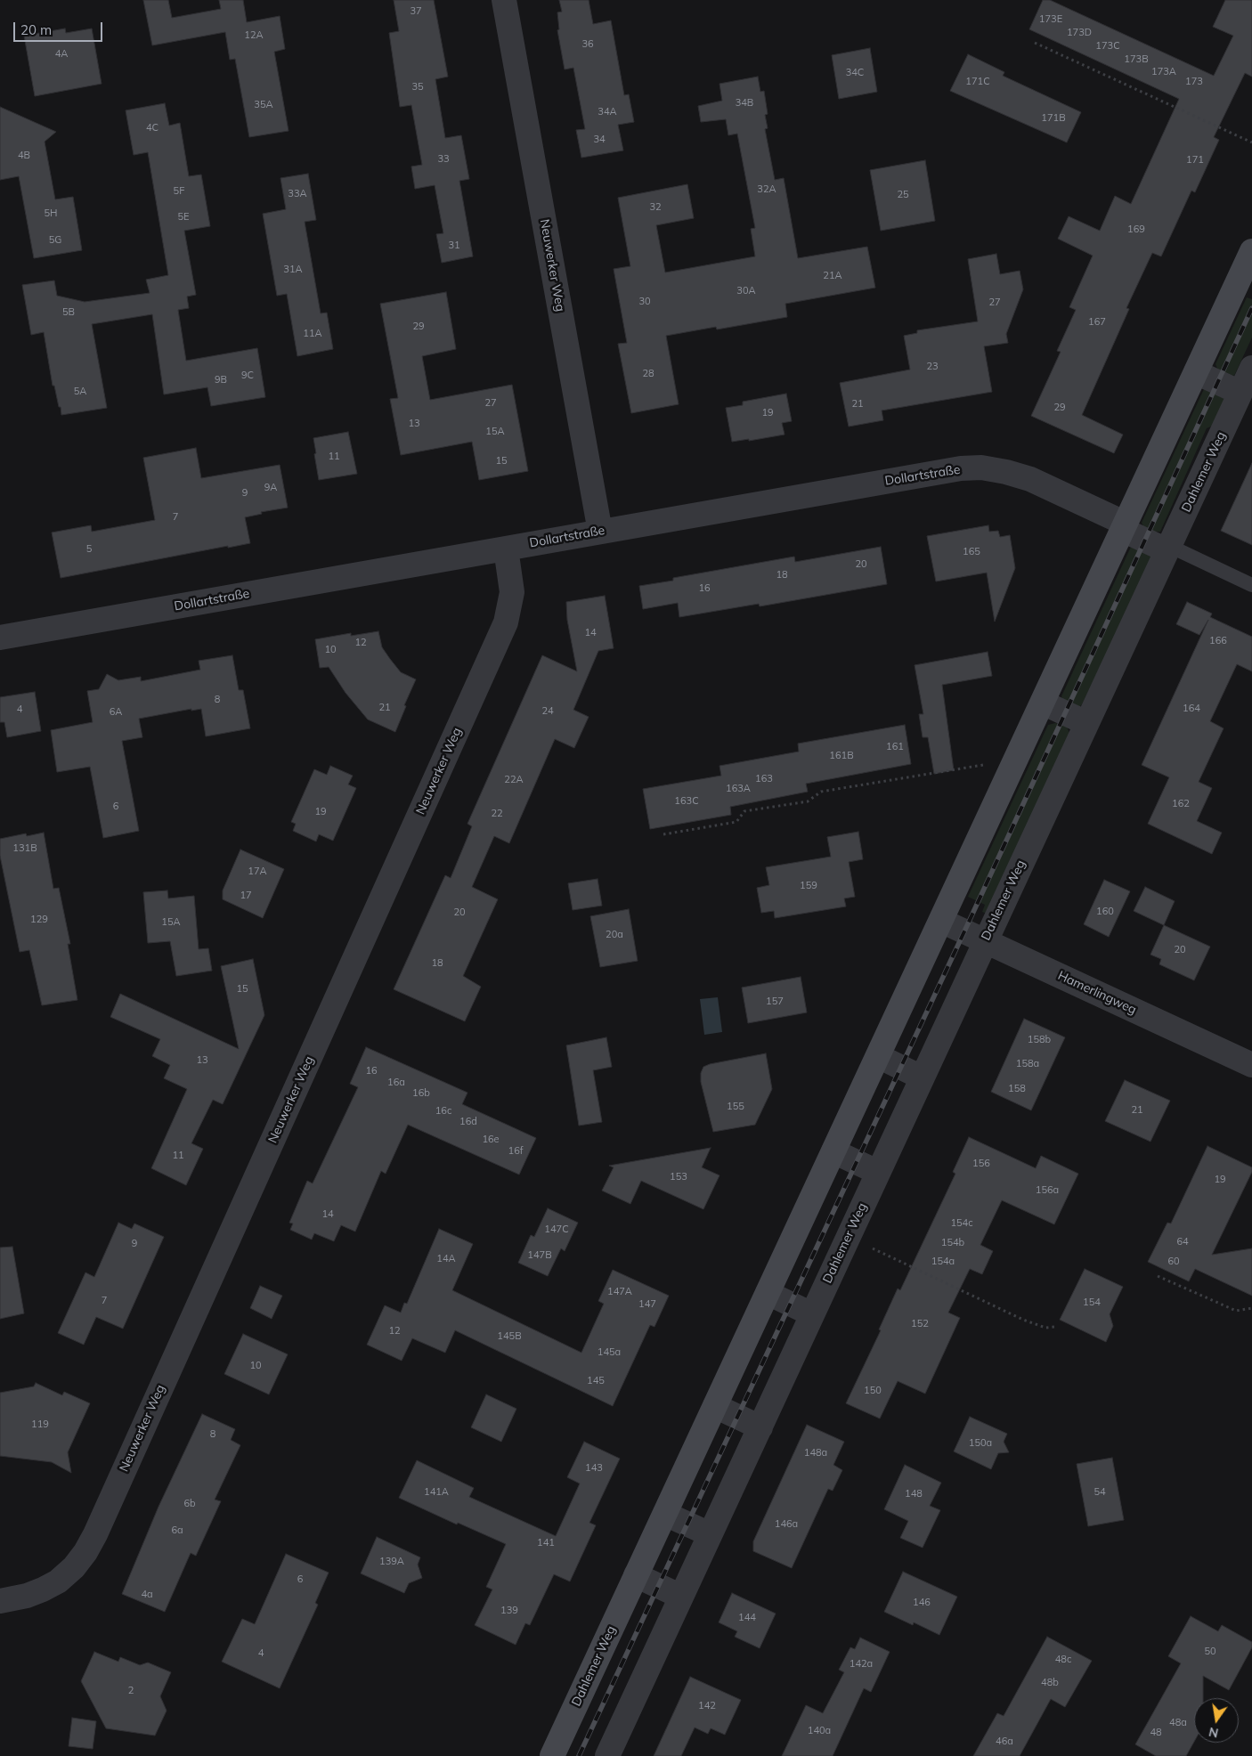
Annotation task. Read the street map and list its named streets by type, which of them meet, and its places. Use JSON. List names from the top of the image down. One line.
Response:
{"streets":{"main road":["Dahlemer Weg"],"street":["Neuwerker Weg","Dollartstraße","Hamerlingweg"]},"crossings":[["Neuwerker Weg","Dollartstraße"],["Dahlemer Weg","Dollartstraße"],["Dahlemer Weg","Hamerlingweg"]],"house_numbers":["37","173E","173D","12A","36","173C","4A","173B","173A","34C","171C","173","35","34B","35A","34A","171B","4C","34","4B","33","171","32A","5F","33A","25","32","5H","5E","169","5G","31","31A","21A","30A","30","27","5B","167","29","11A","23","28","9C","9B","5A","27","21","29","19","13","15A","11","15","9A","9","7","5","165","20","18","16","14","166","12","10","8","21","164","4","24","6A","161","161B","163","22A","163A","163C","162","6","19","22","131B","17A","159","17","160","20","129","15A","20a","20","18","15","157","158b","13","158a","16","16a","158","16b","155","21","16c","16d","16e","16f","11","156","153","19","156a","14","154c","147C","64","154b","9","147B","14A","154a","60","147A","7","154","147","152","12","145B","145a","10","145","150","119","8","150a","148a","143","141A","54","148","6b","146a","6a","141","139A","6","4a","146","139","144","50","4","48c","142a","48b","2","142","48a","140a","48","46a"],"scale_bar":"20 m","north":"bottom"}
